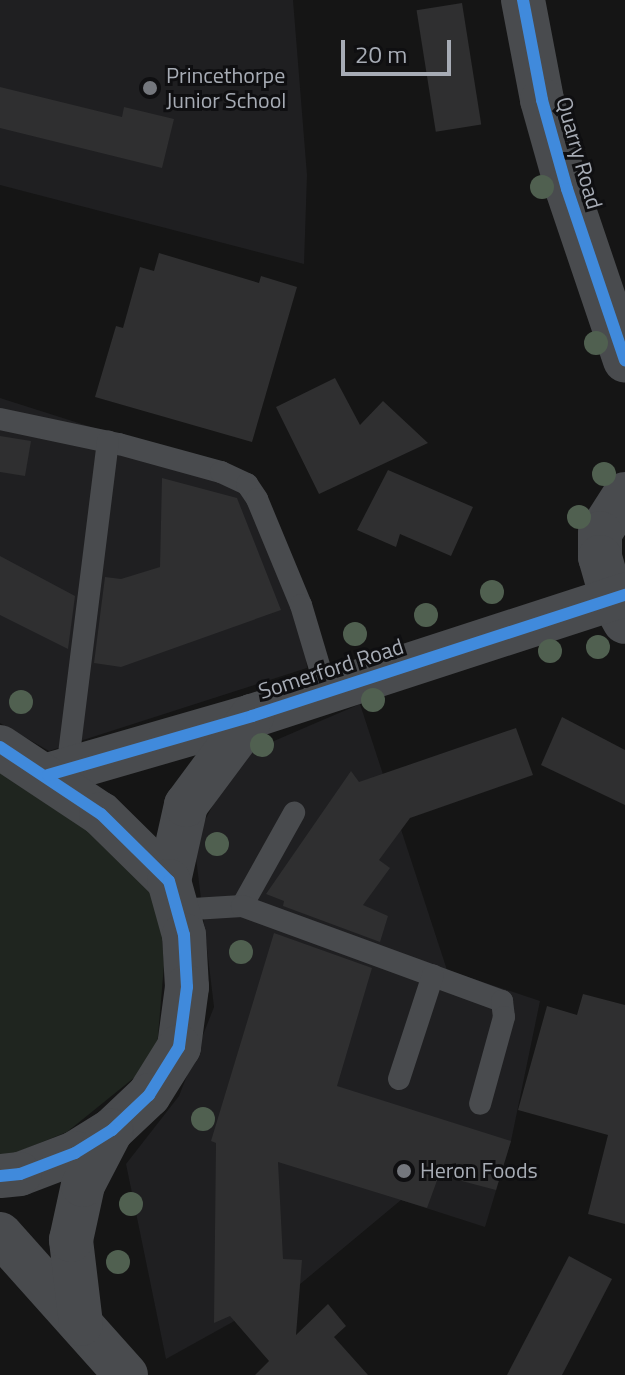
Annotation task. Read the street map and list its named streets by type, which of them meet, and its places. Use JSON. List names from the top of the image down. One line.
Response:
{"streets":{"street":["Quarry Road","Somerford Road"]},"places":["Princethorpe Junior School","Heron Foods"],"scale_bar":"20 m"}
